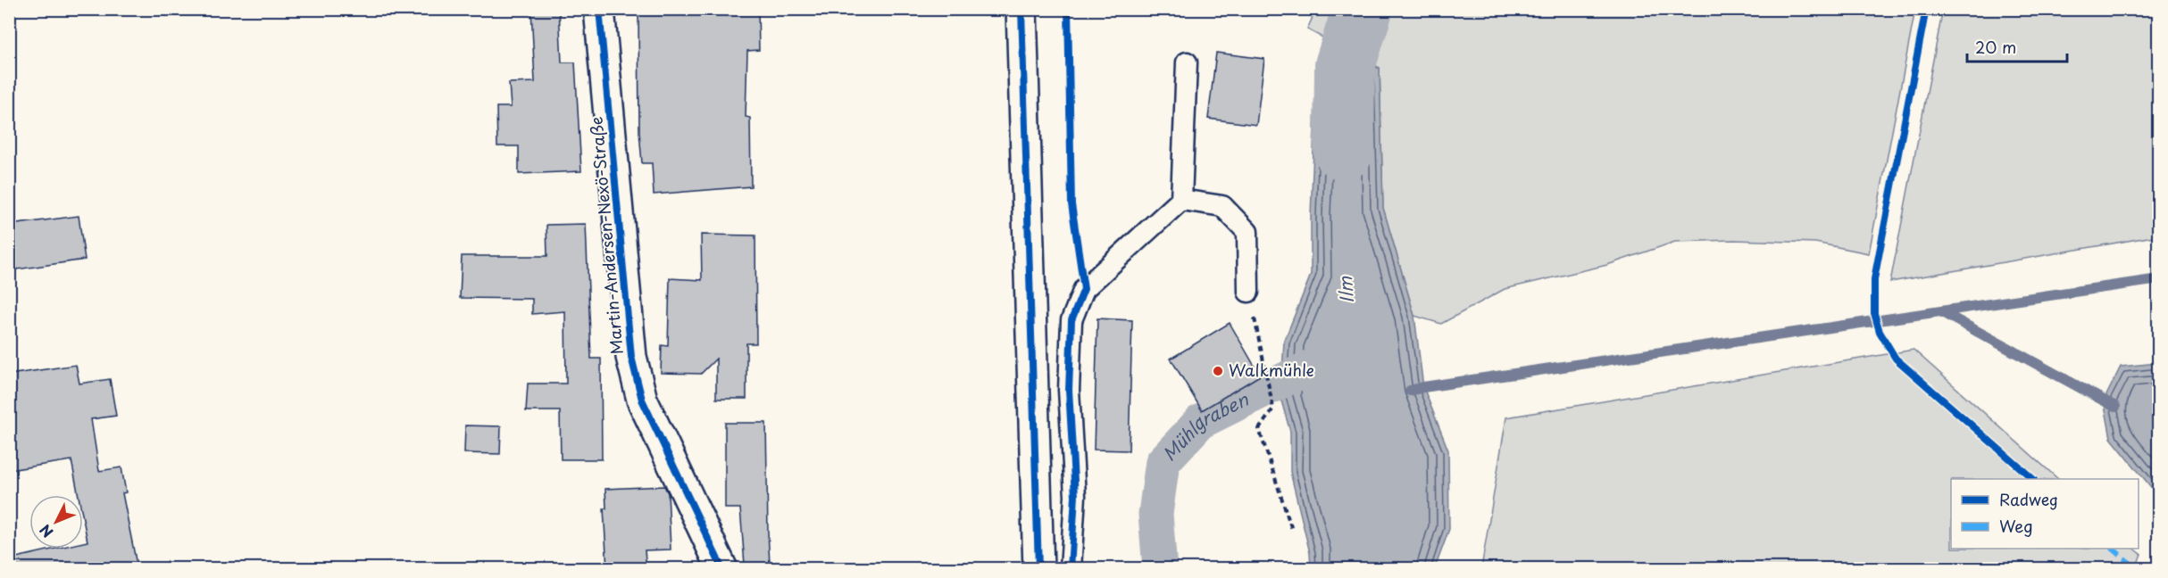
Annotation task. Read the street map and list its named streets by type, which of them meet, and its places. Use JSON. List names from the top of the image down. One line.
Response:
{"streets":{"street":["Martin-Andersen-Nexö-Straße"]},"water":["Ilm","Mühlgraben"],"places":["Walkmühle"],"legend":["Radweg","Weg"],"scale_bar":"20 m","north":"bottom left"}
